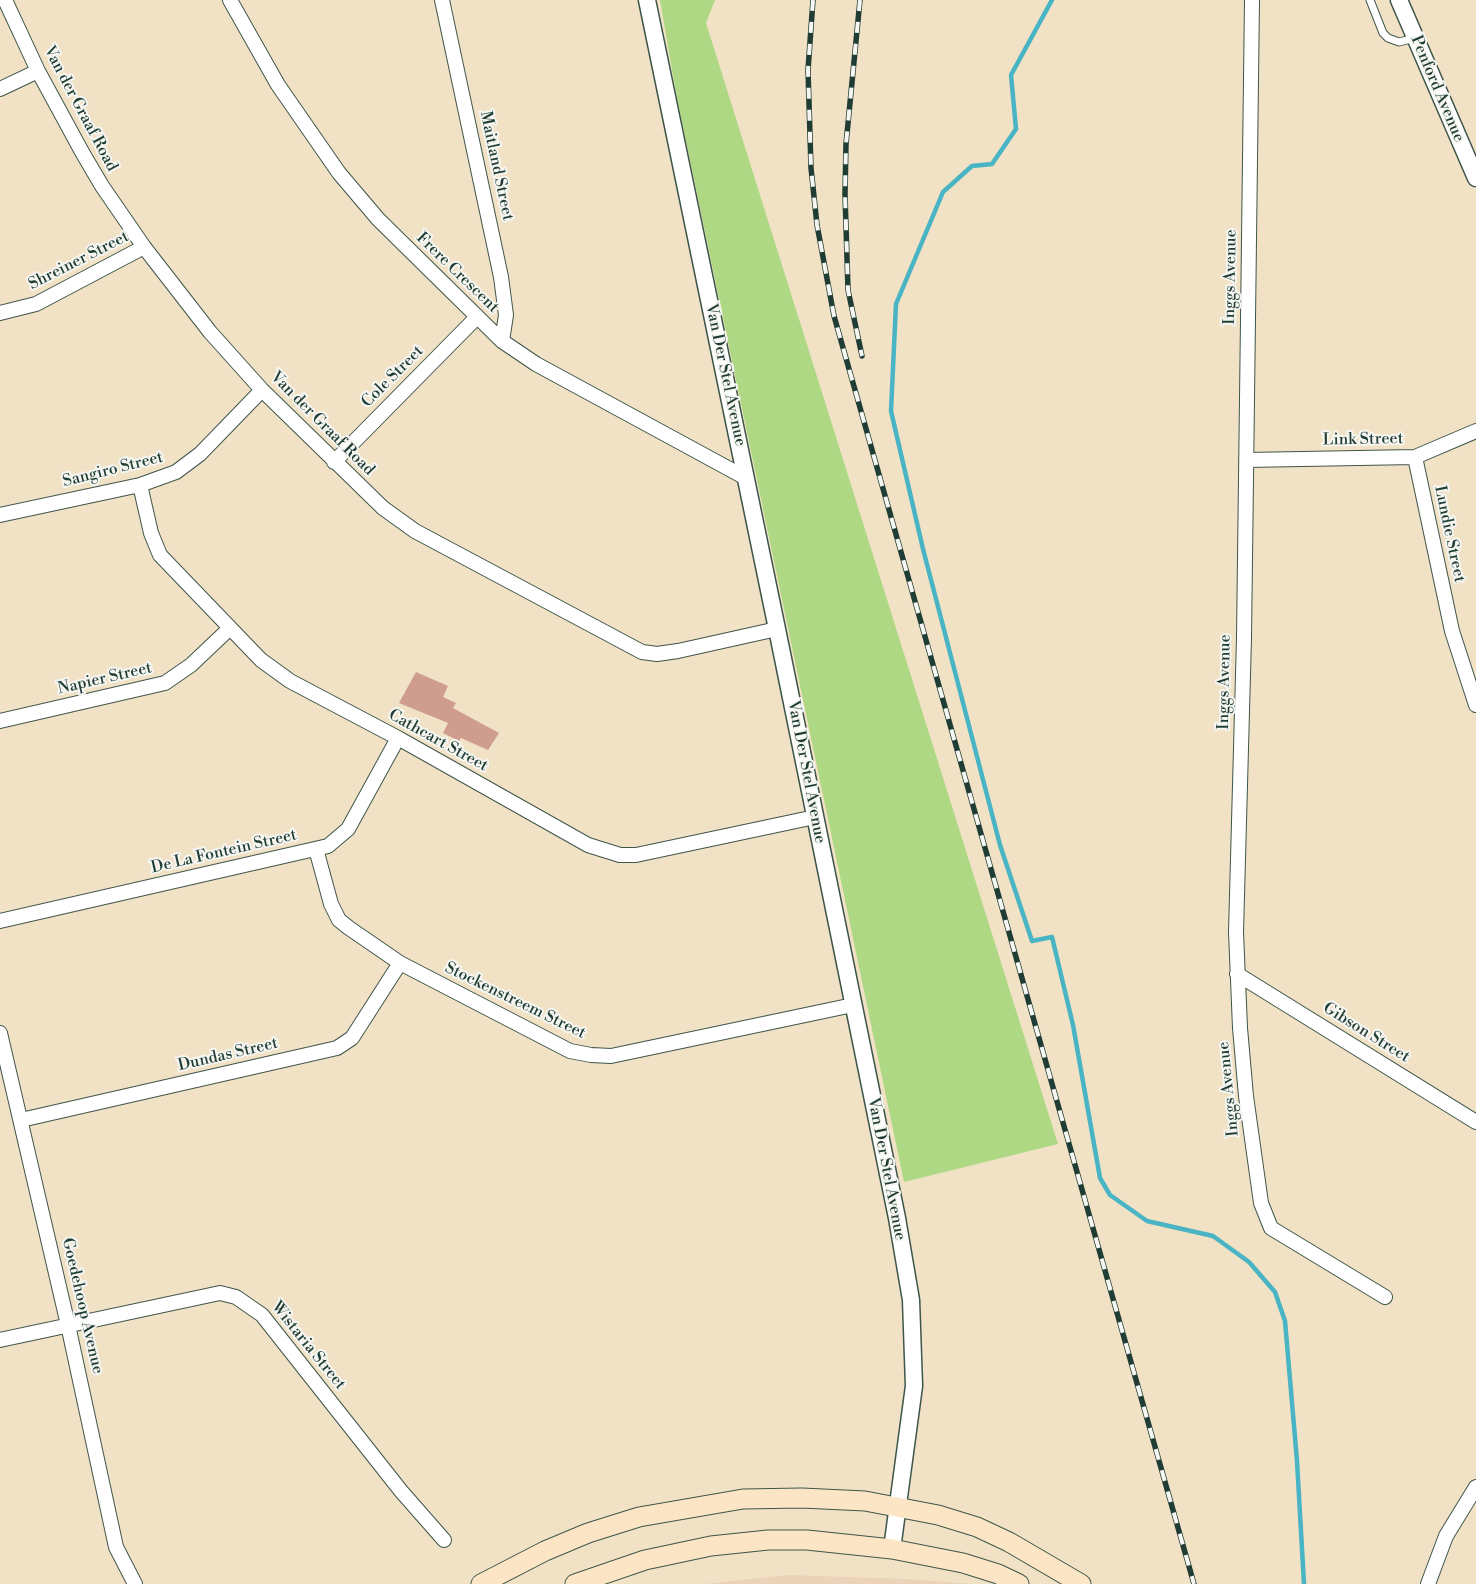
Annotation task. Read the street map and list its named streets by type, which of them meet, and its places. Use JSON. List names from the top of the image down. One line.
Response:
{"streets":{"street":["Penford Avenue","Van der Graaf Road","Maitland Street","Shreiner Street","Frere Crescent","Inggs Avenue","Van Der Stel Avenue","Cole Street","Link Street","Sangiro Street","Lundie Street","Napier Street","Cathcart Street","De La Fontein Street","Stockenstreem Street","Gibson Street","Dundas Street","Goedehoop Avenue","Wistaria Street"]},"crossings":[["Van der Graaf Road","Shreiner Street"],["Van der Graaf Road","Van Der Stel Avenue"],["Van der Graaf Road","Cole Street"],["Van der Graaf Road","Sangiro Street"],["Maitland Street","Frere Crescent"],["Frere Crescent","Van Der Stel Avenue"],["Frere Crescent","Cole Street"],["Inggs Avenue","Link Street"],["Inggs Avenue","Gibson Street"],["Van Der Stel Avenue","Cathcart Street"],["Van Der Stel Avenue","Stockenstreem Street"],["Link Street","Lundie Street"],["Sangiro Street","Cathcart Street"],["Napier Street","Cathcart Street"],["Cathcart Street","De La Fontein Street"],["De La Fontein Street","Stockenstreem Street"],["Stockenstreem Street","Dundas Street"],["Dundas Street","Goedehoop Avenue"],["Goedehoop Avenue","Wistaria Street"]]}
